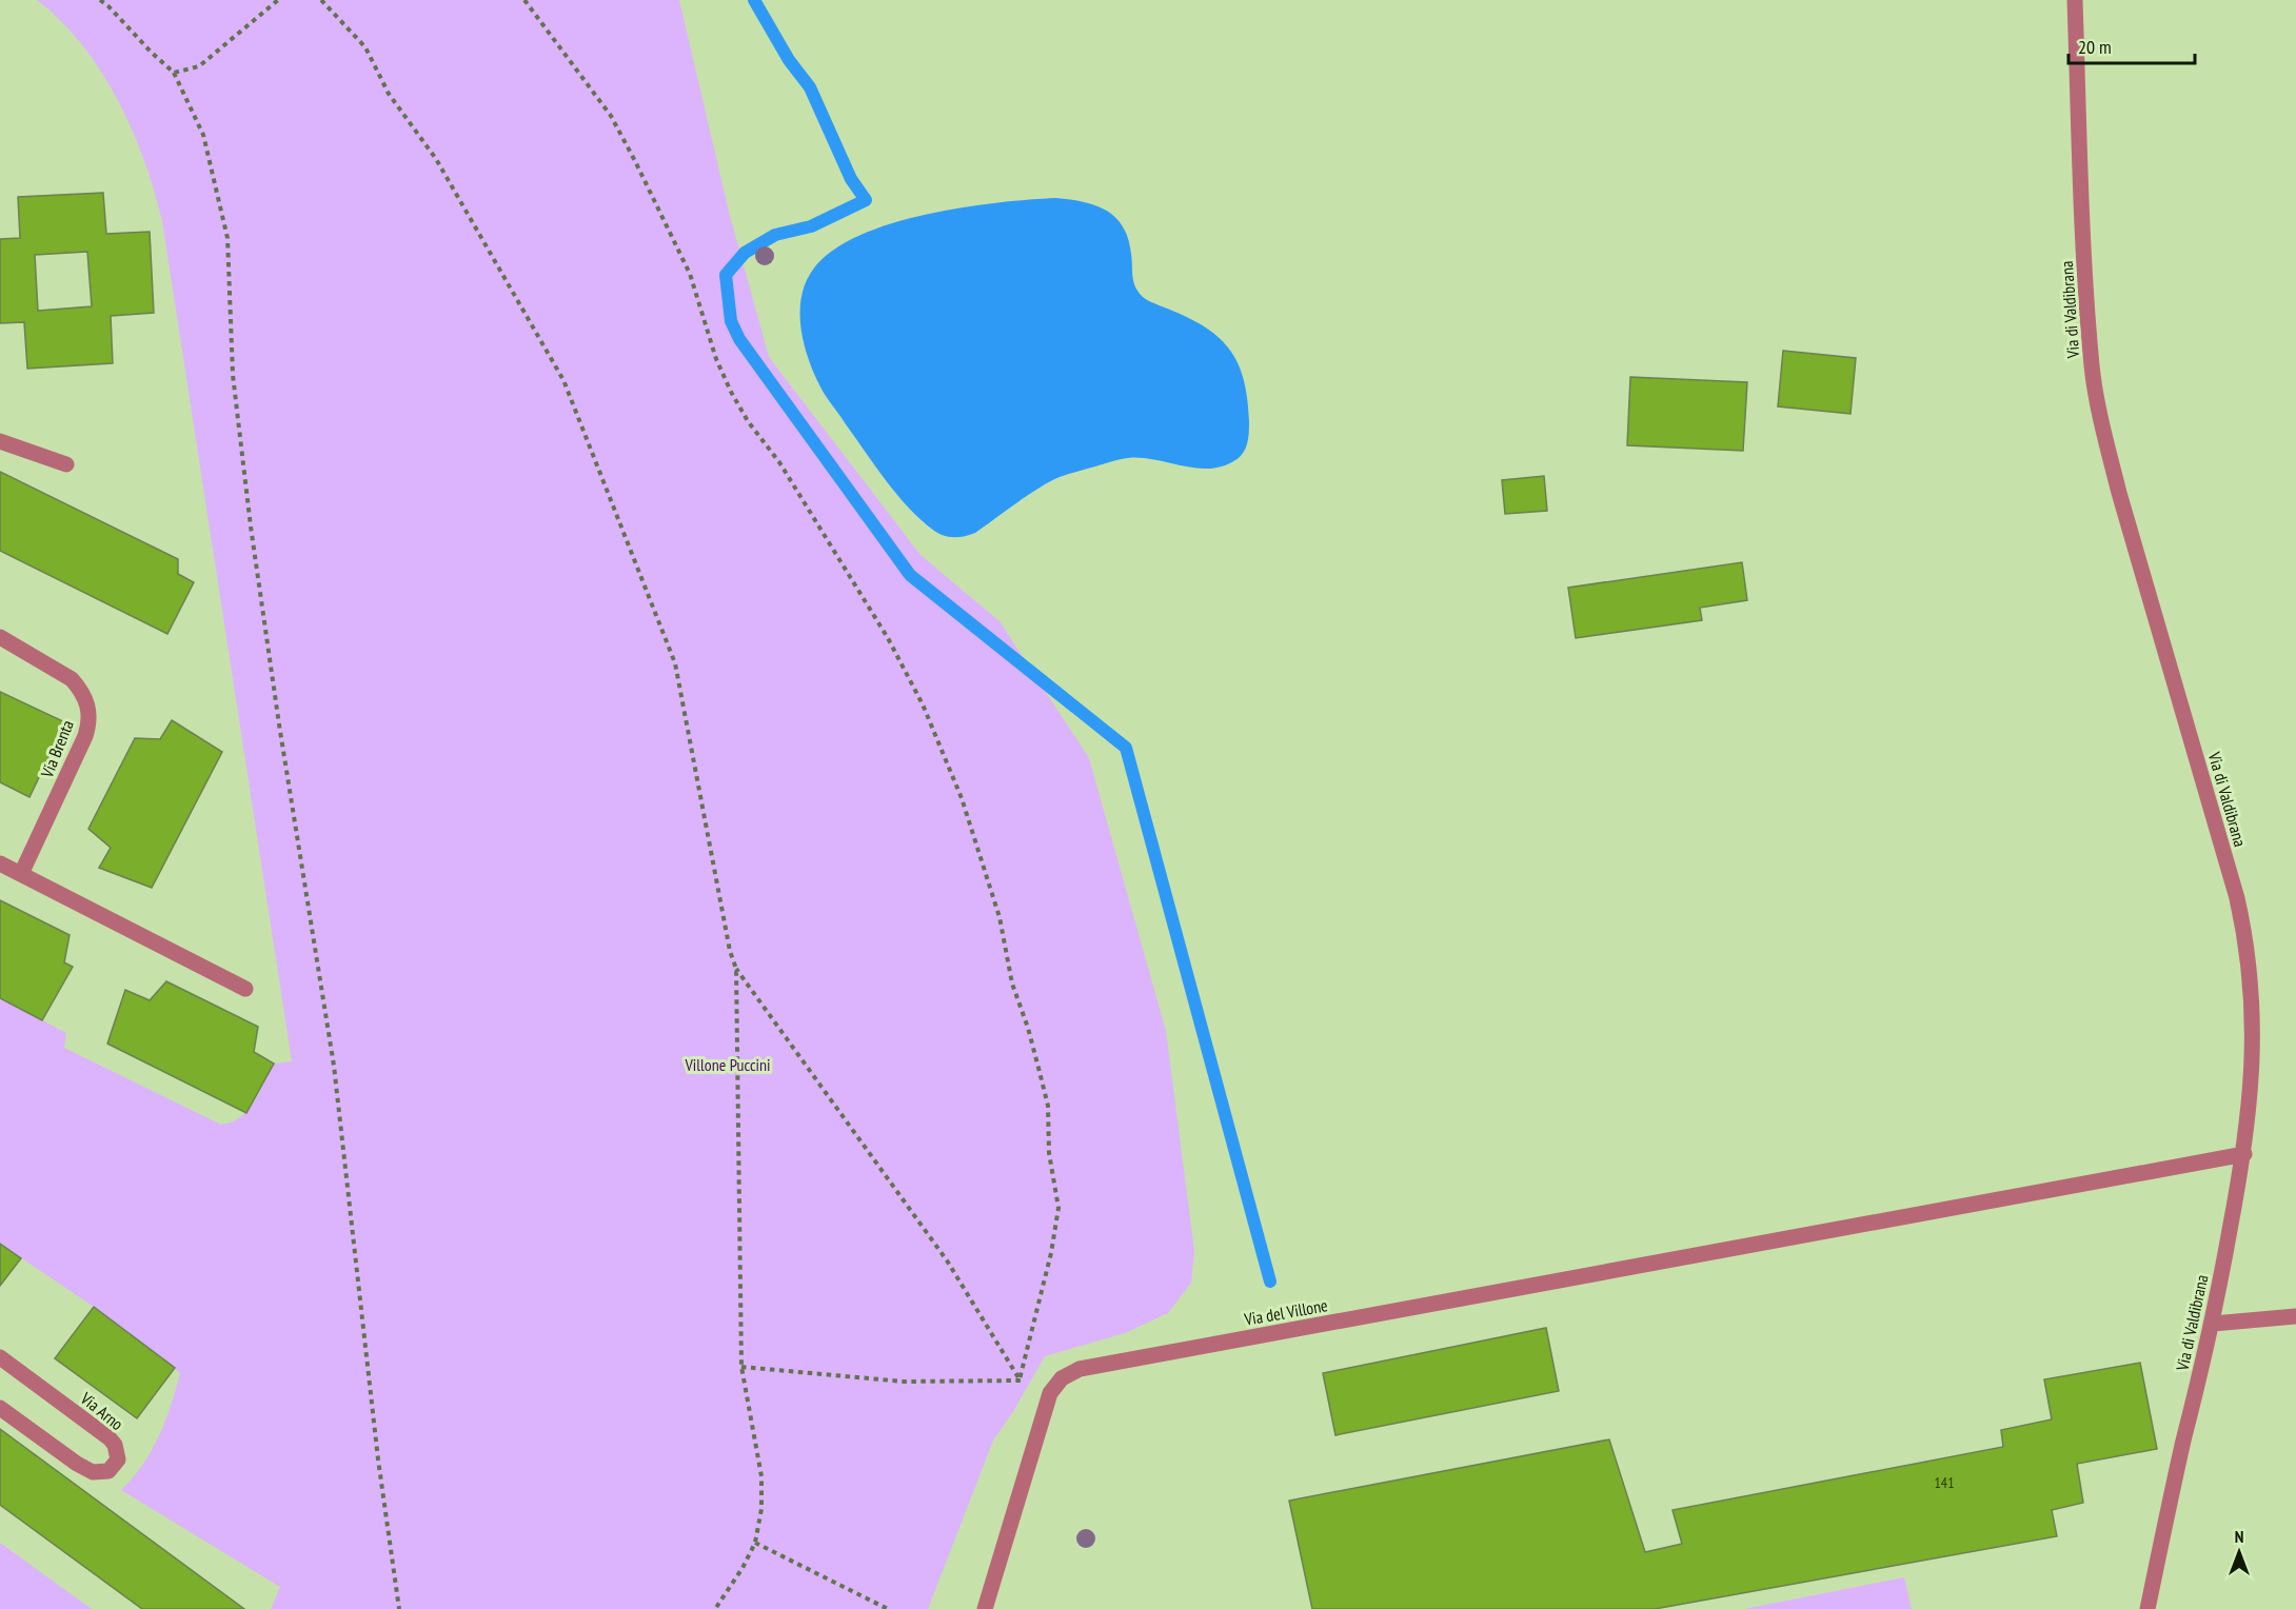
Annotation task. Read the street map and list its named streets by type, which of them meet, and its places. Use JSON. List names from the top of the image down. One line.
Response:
{"streets":{"street":["Via di Valdibrana","Via Brenta","Via del Villone","Via Arno"]},"crossings":[["Via di Valdibrana","Via del Villone"]],"parks":["Villone Puccini"],"house_numbers":["141"],"scale_bar":"20 m","north":"top"}
